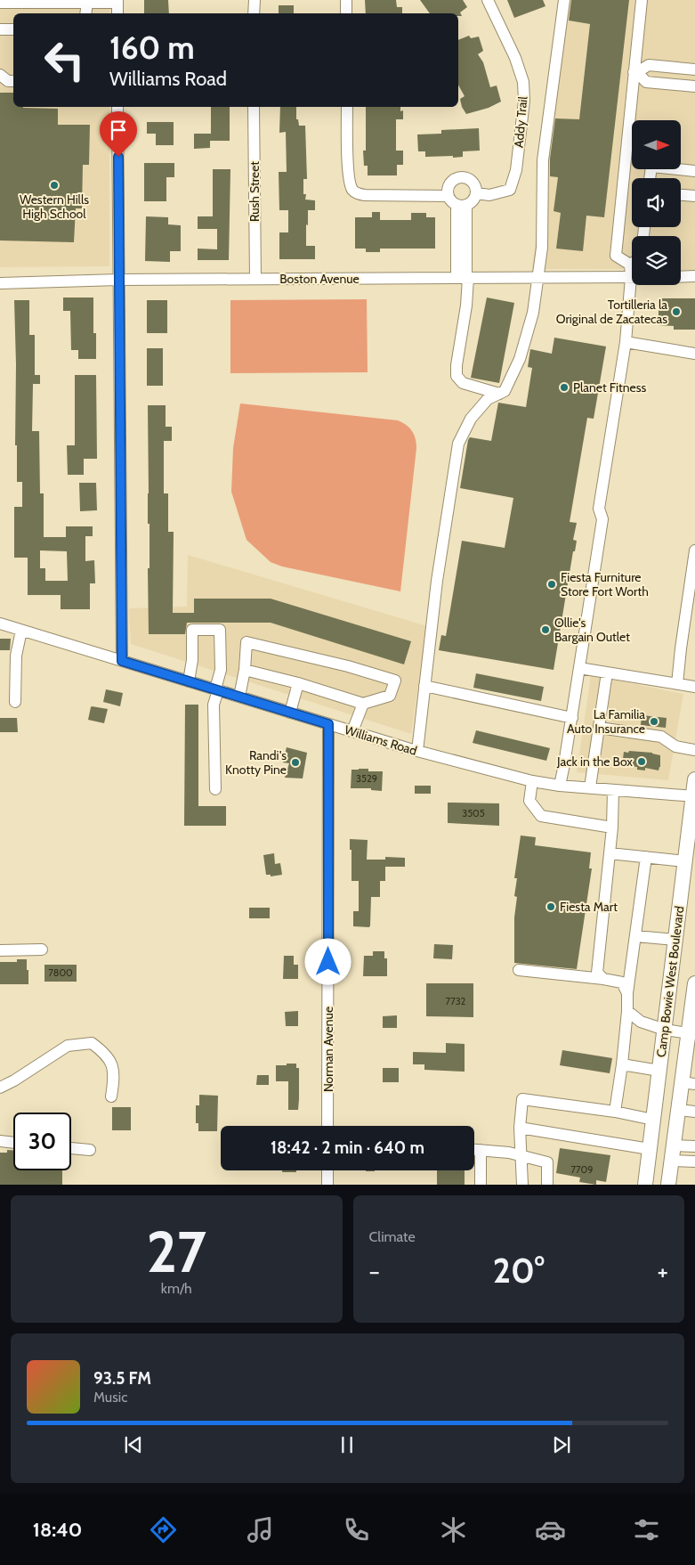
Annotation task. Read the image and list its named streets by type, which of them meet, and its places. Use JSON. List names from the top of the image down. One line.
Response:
{"streets":{"main road":["Camp Bowie West Boulevard"],"street":["Addy Trail","Rush Street","Boston Avenue","Williams Road","Norman Avenue"]},"crossings":[["Rush Street","Boston Avenue"],["Williams Road","Camp Bowie West Boulevard"],["Williams Road","Norman Avenue"]],"places":["Western Hills High School","Tortilleria la Original de Zacatecas","Planet Fitness","Fiesta Furniture Store Fort Worth","Ollie's Bargain Outlet","La Familia Auto Insurance","Jack in the Box","Randi's Knotty Pine","Fiesta Mart"],"house_numbers":["3529","3505","7800","7732","7709"],"north":"right","page":{"turn":["160 m","Williams Road"],"limit":"30","trip":"18:42 · 2 min · 640 m","tile":[["27","km/h"],"Climate"],"heat":["−","20°","+"],"song":["93.5 FM","Music"],"tabs":"18:40"}}
